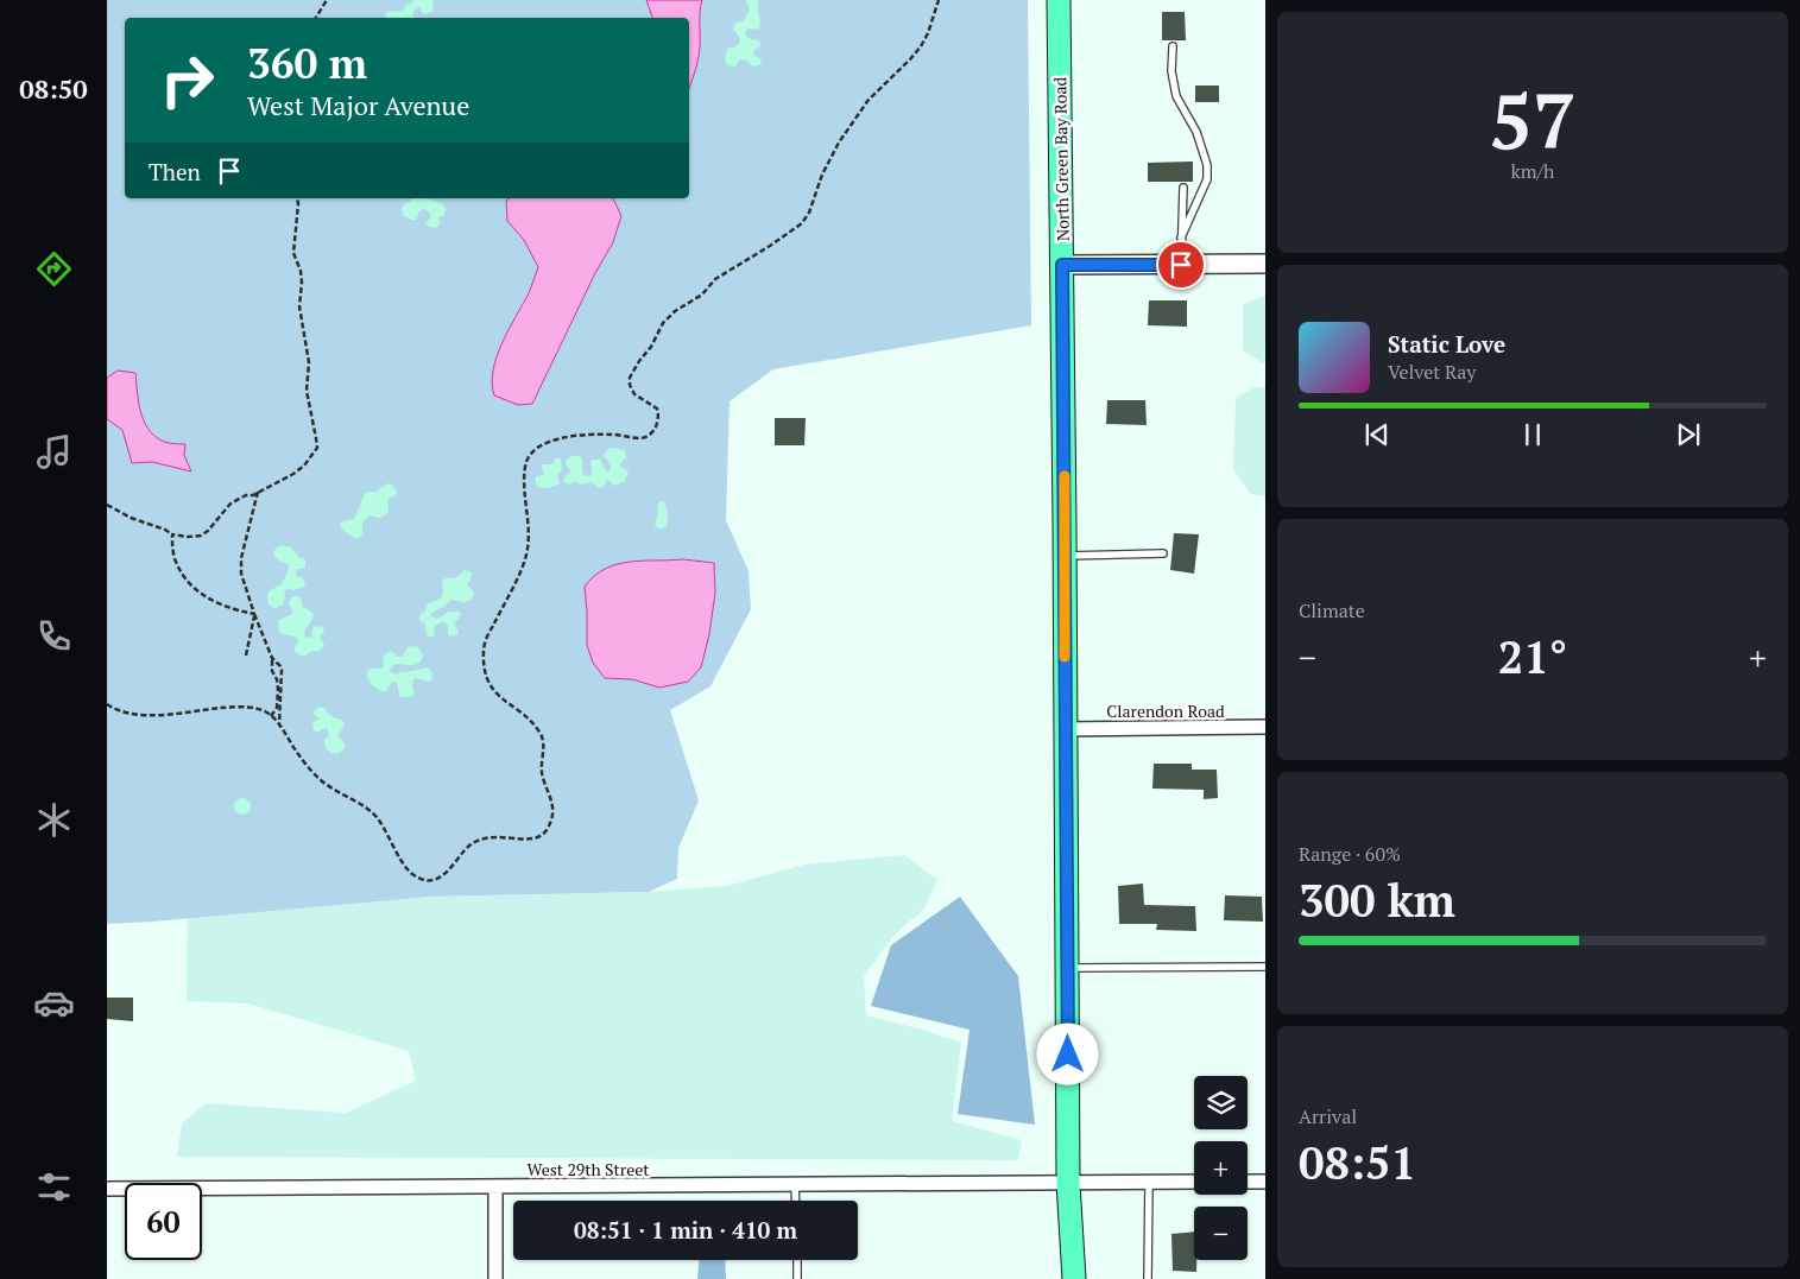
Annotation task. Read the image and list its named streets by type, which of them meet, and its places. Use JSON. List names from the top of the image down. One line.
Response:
{"streets":{"main road":["North Green Bay Road"],"street":["Clarendon Road","West 29th Street"]},"crossings":[["North Green Bay Road","Clarendon Road"],["North Green Bay Road","West 29th Street"]],"page":{"tabs":"08:50","tile":[["57","km/h"],"Climate",["Range · 60%","300 km"],["Arrival","08:51"]],"turn":["360 m","West Major Avenue"],"then":"Then","song":["Static Love","Velvet Ray"],"heat":["−","21°","+"],"map_buttons":["+","−"],"limit":"60","trip":"08:51 · 1 min · 410 m"}}
